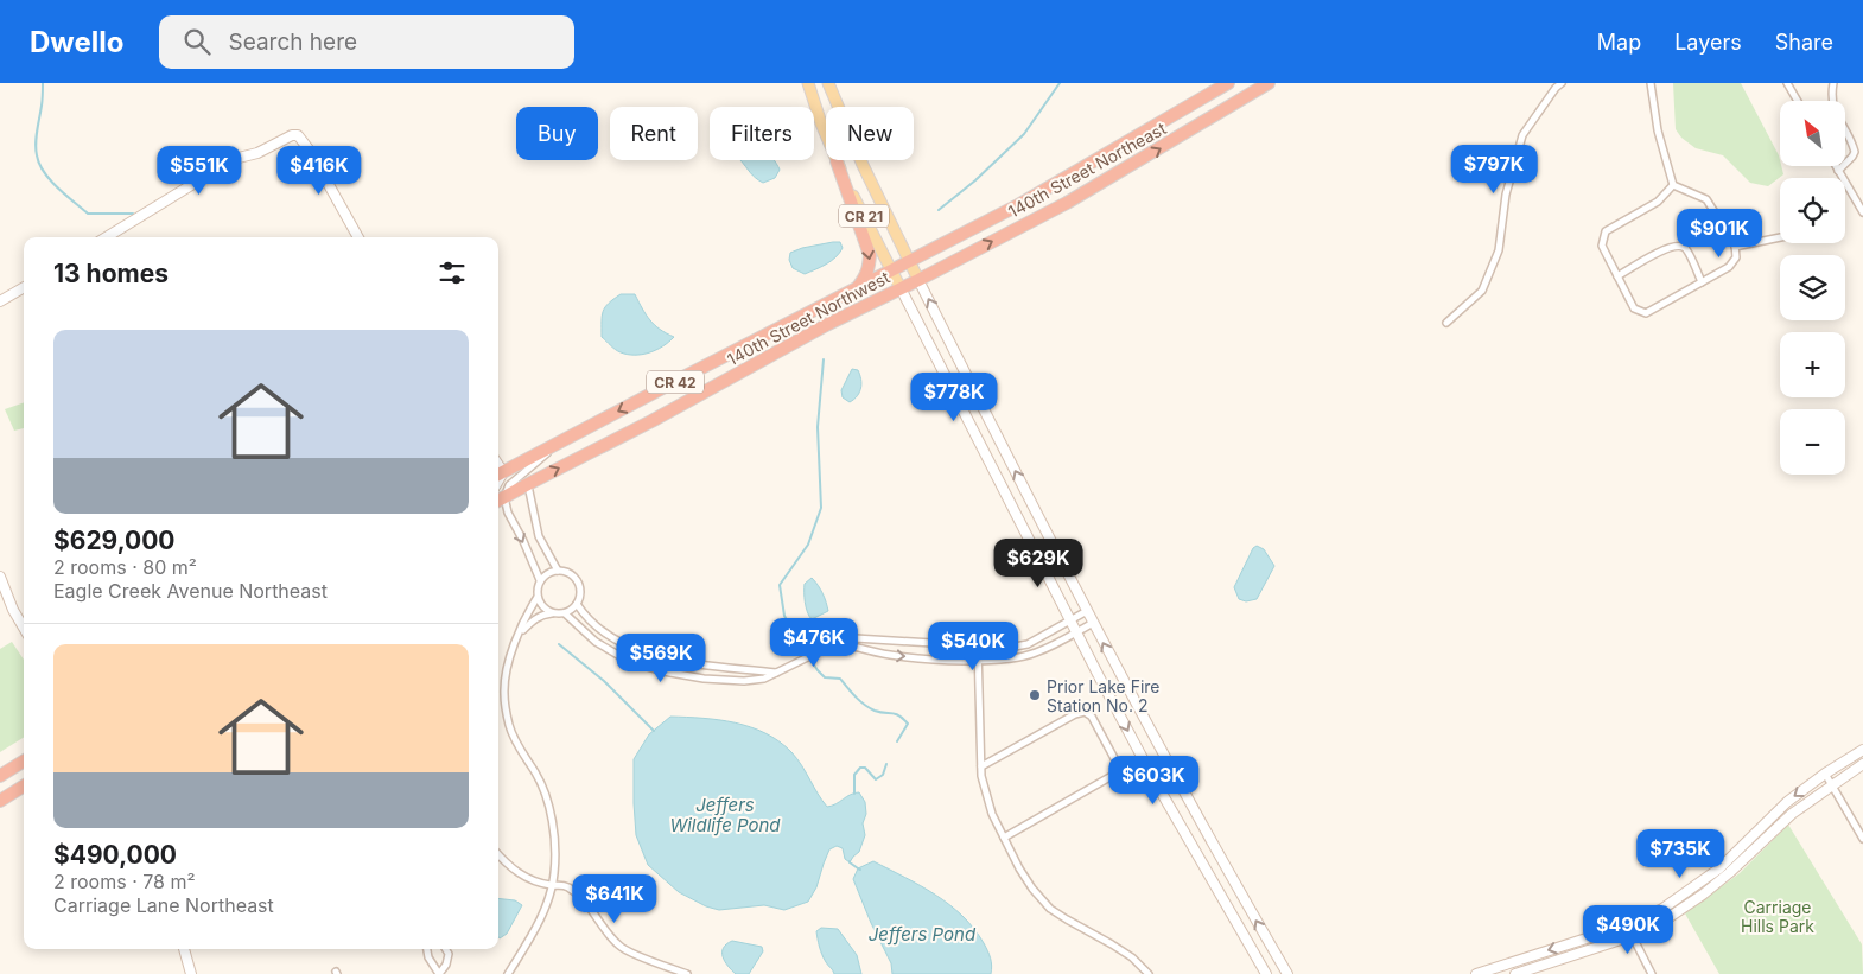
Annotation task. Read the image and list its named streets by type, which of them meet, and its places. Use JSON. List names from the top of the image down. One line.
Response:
{"streets":{"highway":["140th Street Northeast","140th Street Northwest","CR 42"],"main road":["CR 21"]},"crossings":[["140th Street Northeast","CR 21"],["140th Street Northeast","140th Street Northwest"],["CR 21","140th Street Northwest"]],"water":["Jeffers Wildlife Pond","Jeffers Pond"],"parks":["Carriage Hills Park"],"places":["Prior Lake Fire Station No. 2"],"north":"top left","page":{"header":"Dwello","search":"Search here","nav":["Map","Layers","Share"],"map_buttons":["+","−"],"chip":["Buy","Rent","Filters","New"],"price":["$797K","$551K","$416K","$901K","$778K","$629K","$476K","$540K","$569K","$603K","$735K","$641K","$490K"],"heading":"13 homes","list":[{"name":"$629,000","note":"2 rooms · 80 m² · Eagle Creek Avenue Northeast"},{"name":"$490,000","note":"2 rooms · 78 m² · Carriage Lane Northeast"}]}}
